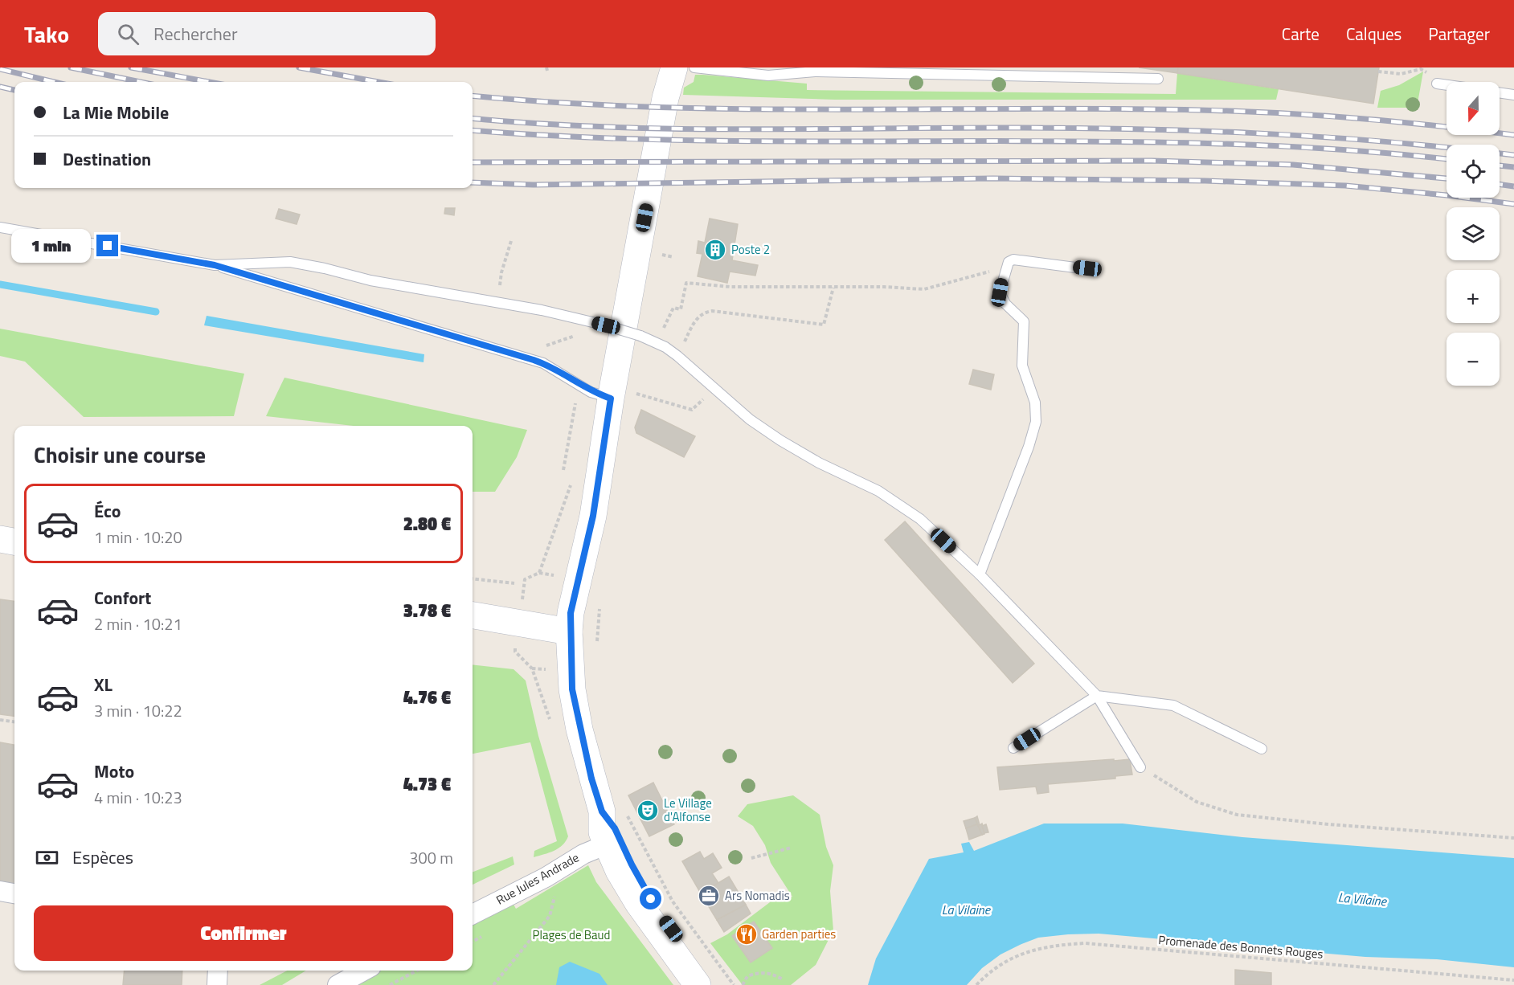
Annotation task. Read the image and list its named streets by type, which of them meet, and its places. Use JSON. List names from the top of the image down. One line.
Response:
{"streets":{"street":["Rue Jules Andrade"],"path":["Promenade des Bonnets Rouges"]},"water":["La Vilaine"],"parks":["Plages de Baud"],"places":{"building":["Poste 2"],"theatre":["Le Village d'Alfonse"],"office":["Ars Nomadis"],"restaurant":["Garden parties"]},"north":"bottom","page":{"header":"Tako","search":"Rechercher","nav":["Carte","Calques","Partager"],"map_buttons":["+","−"],"banner":["La Mie Mobile","Destination"],"bubble":"1 min","heading":"Choisir une course","list":[{"name":"Éco","note":"1 min · 10:20","value":"2.80 €"},{"name":"Confort","note":"2 min · 10:21","value":"3.78 €"},{"name":"XL","note":"3 min · 10:22","value":"4.76 €"},{"name":"Moto","note":"4 min · 10:23","value":"4.73 €"}],"pay":["Espèces","300 m"],"buttons":"Confirmer"}}
